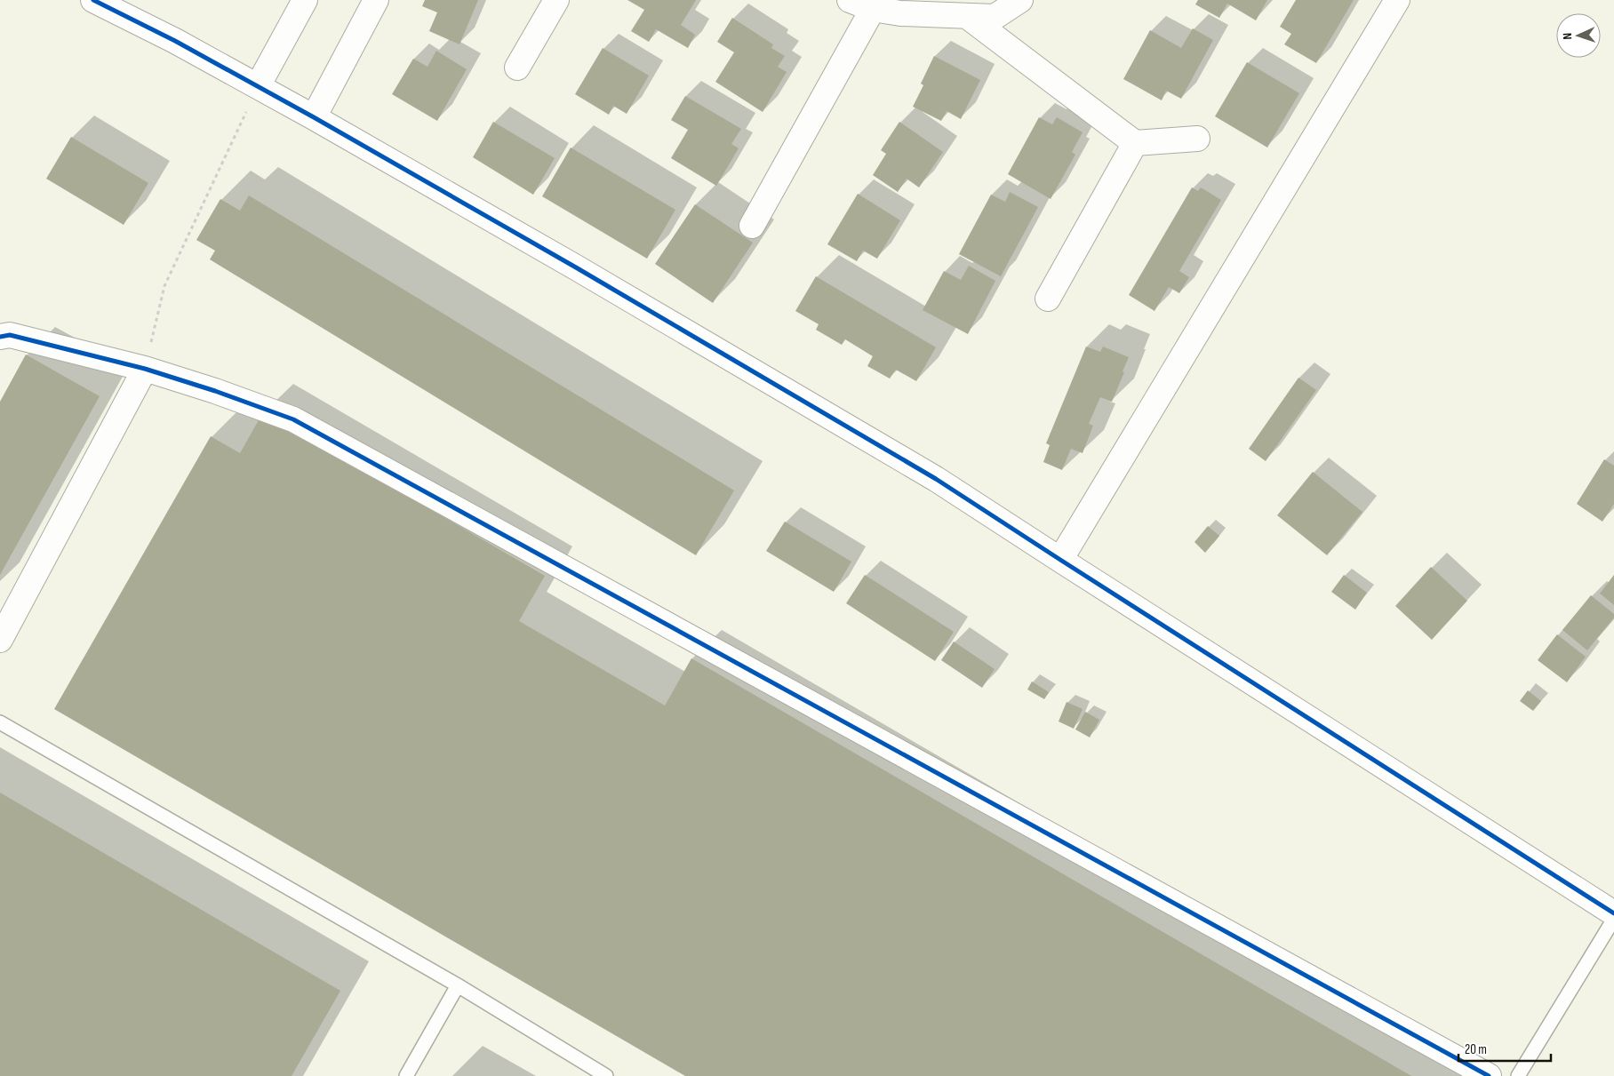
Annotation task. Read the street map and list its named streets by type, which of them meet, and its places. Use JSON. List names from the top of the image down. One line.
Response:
{"scale_bar":"20 m","north":"left"}
